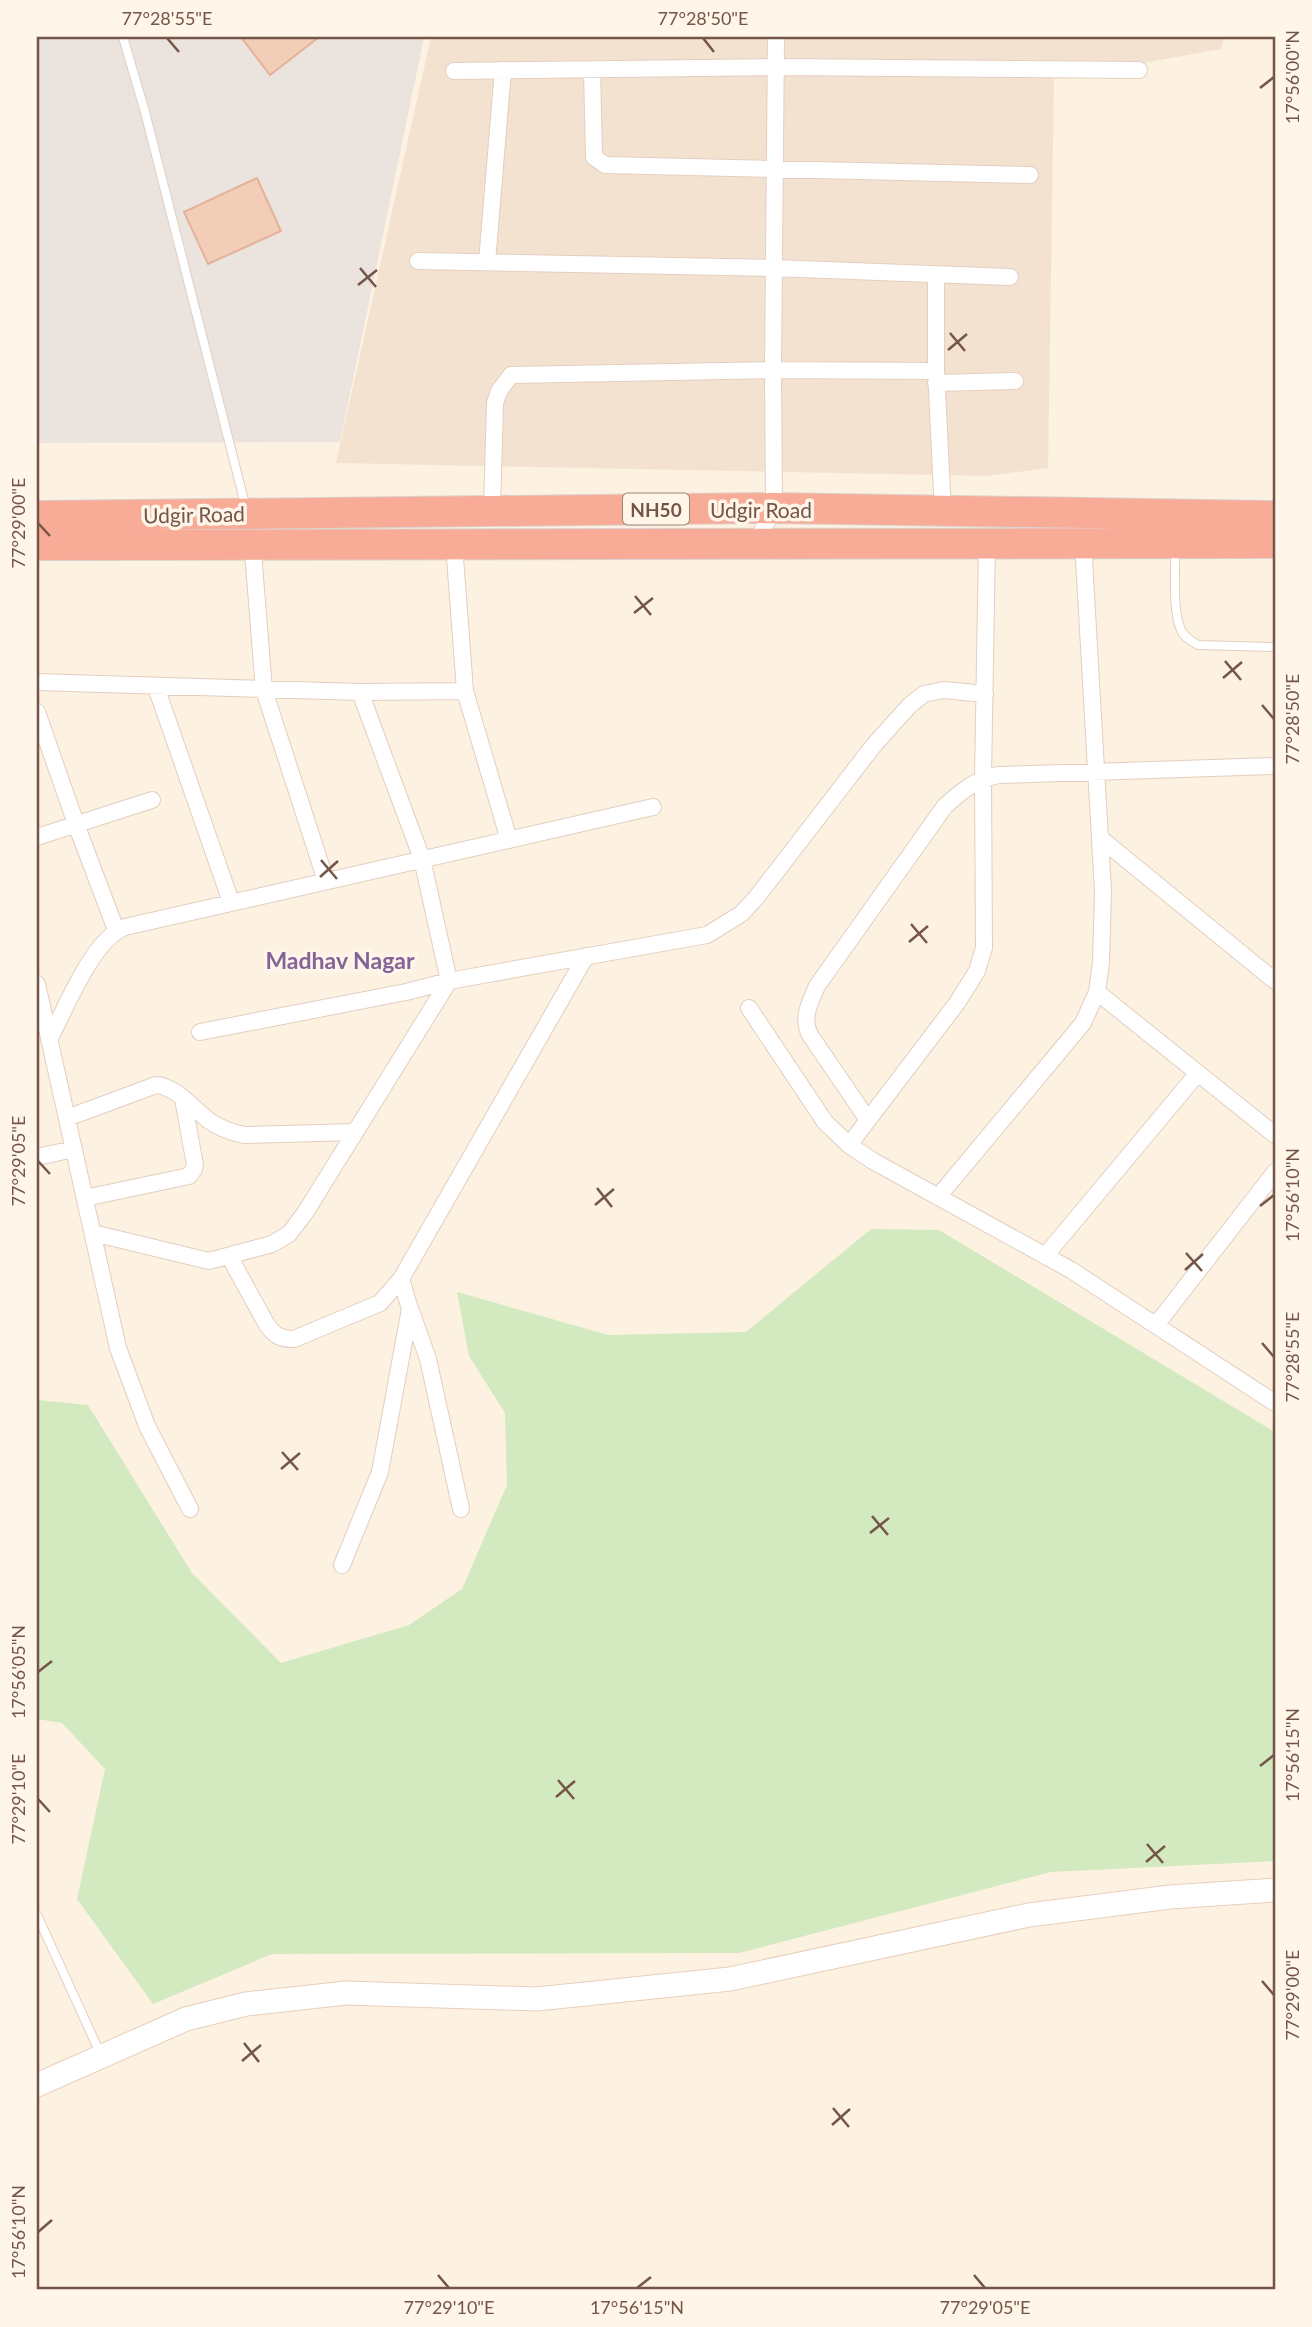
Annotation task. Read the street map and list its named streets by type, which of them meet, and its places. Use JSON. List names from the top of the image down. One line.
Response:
{"streets":{"highway":["NH50","Udgir Road"]},"districts":["Madhav Nagar"],"coordinates":["77°28'55\"E","77°28'50\"E","17°56'00\"N","77°29'00\"E","77°29'05\"E","17°56'10\"N","17°56'05\"N","17°56'15\"N","77°29'10\"E"]}
